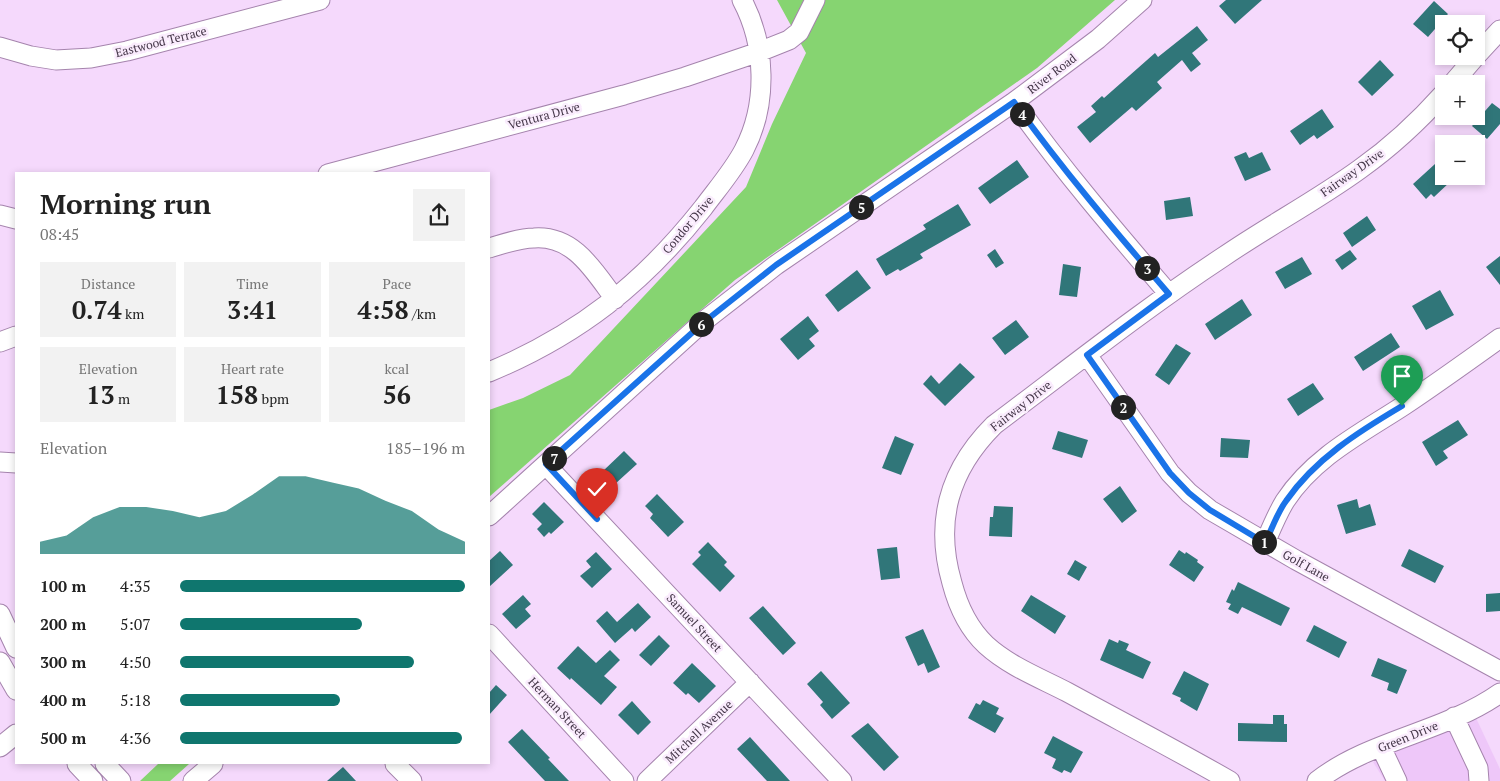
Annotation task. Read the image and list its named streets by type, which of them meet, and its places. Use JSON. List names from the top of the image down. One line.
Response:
{"streets":{"street":["Eastwood Terrace","River Road","Ventura Drive","Fairway Drive","Condor Drive","Golf Lane","Samuel Street","Herman Street","Mitchell Avenue","Green Drive"]},"crossings":[["River Road","Samuel Street"],["Ventura Drive","Condor Drive"],["Fairway Drive","Golf Lane"],["Samuel Street","Mitchell Avenue"]],"page":{"map_buttons":["+","−"],"pins":["4","5","3","6","2","7","1"],"heading":["Morning run","08:45"],"stats":[["Distance","0.74 km"],["Time","3:41"],["Pace","4:58 /km"],["Elevation","13 m"],["Heart rate","158 bpm"],["kcal","56"]],"chart":["Elevation","185–196 m"],"list":[{"name":"100 m","note":"4:35"},{"name":"200 m","note":"5:07"},{"name":"300 m","note":"4:50"},{"name":"400 m","note":"5:18"},{"name":"500 m","note":"4:36"}]}}
